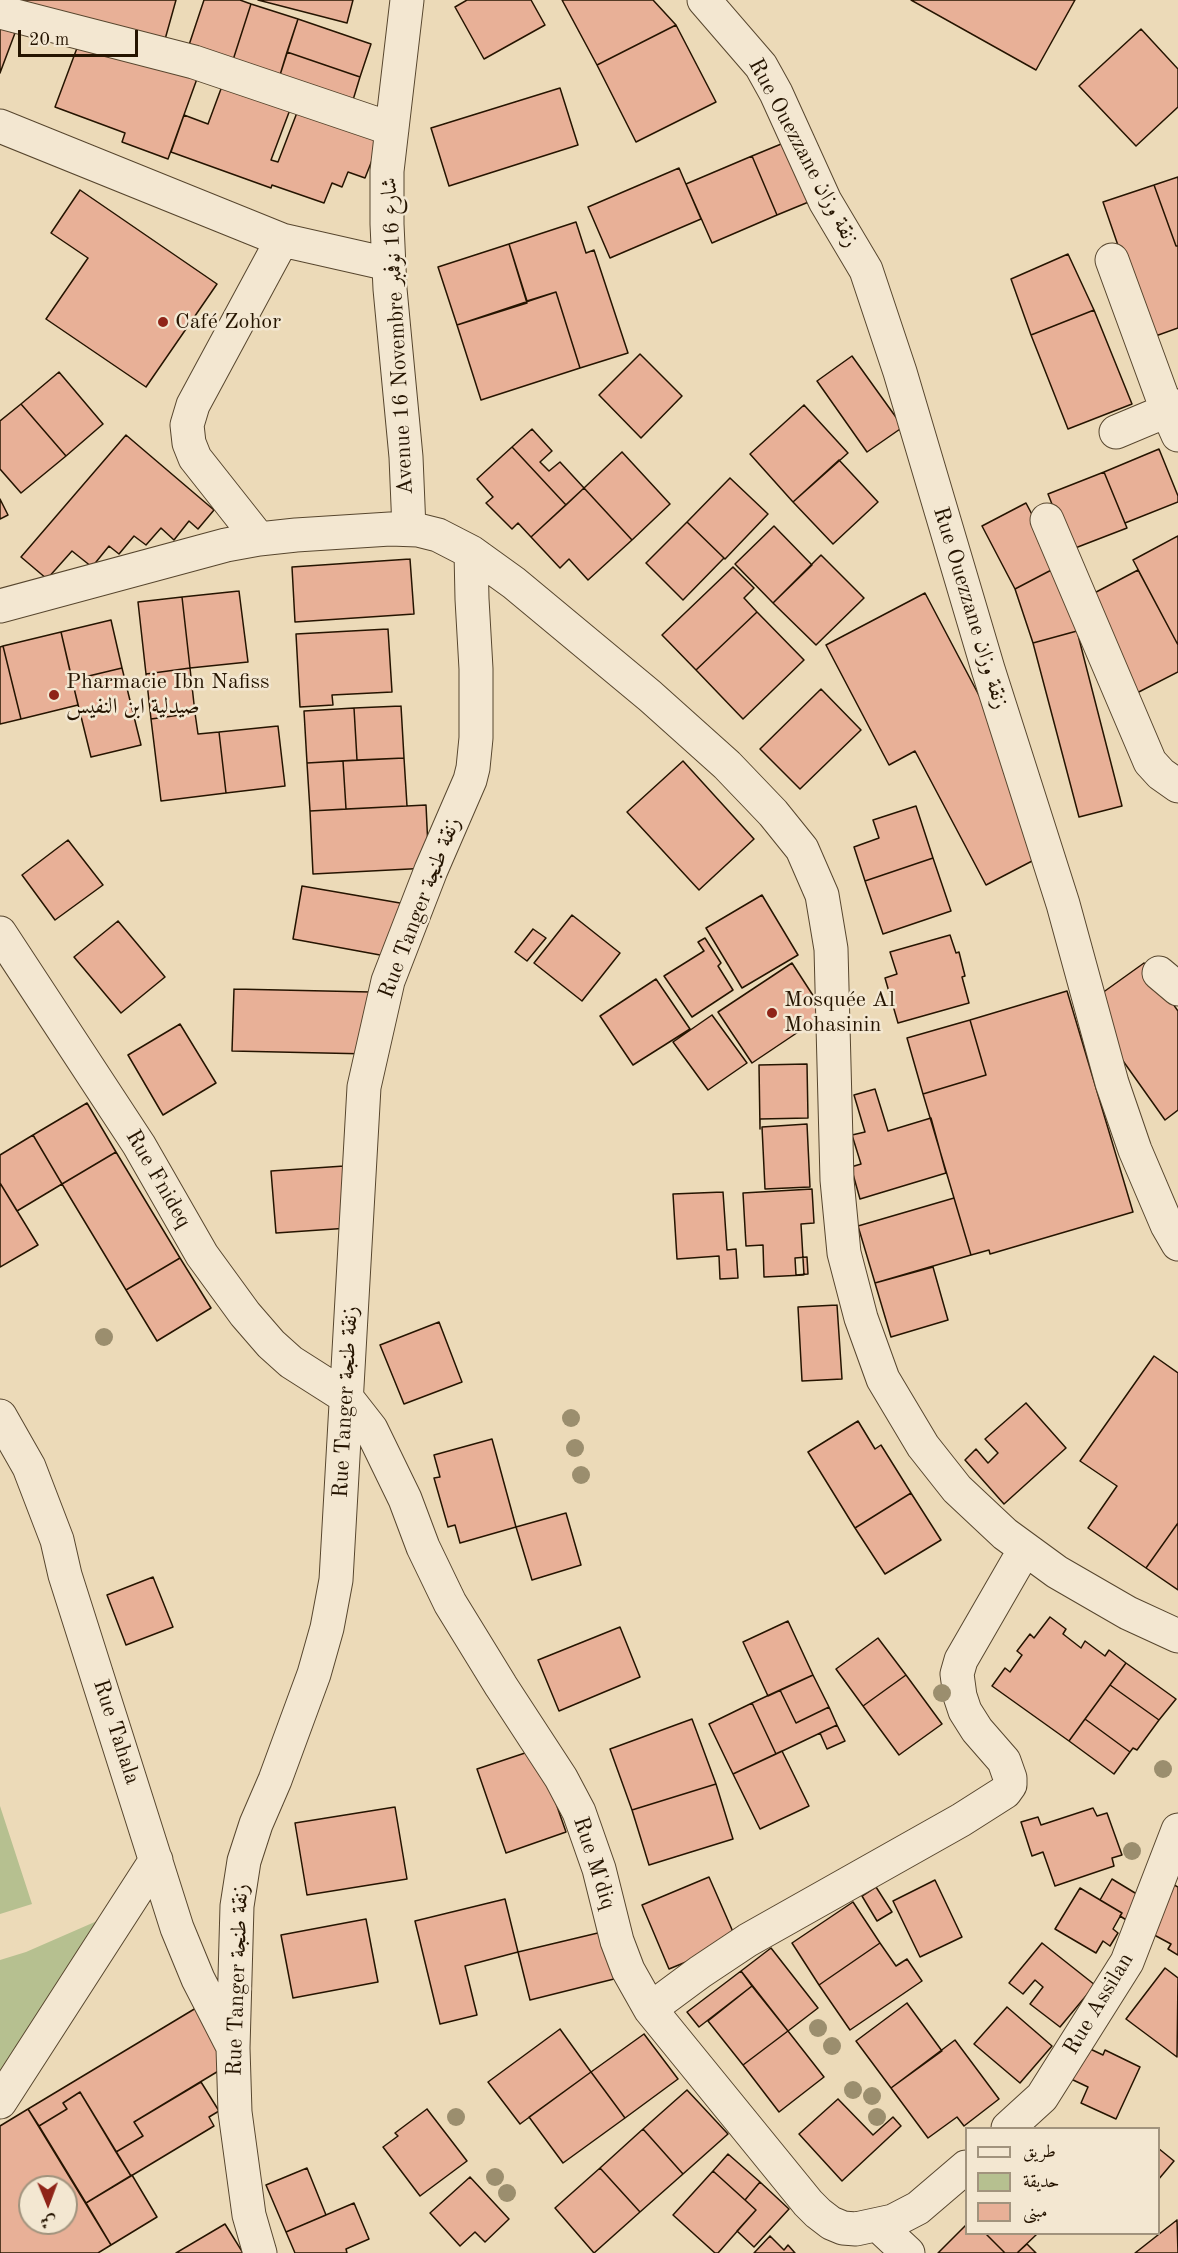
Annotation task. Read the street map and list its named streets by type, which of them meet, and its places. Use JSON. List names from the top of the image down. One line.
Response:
{"streets":{"street":["Rue Ouezzane زنقة وزان","Avenue 16 Novembre شارع 16 نوفمبر","Rue Tanger زنقة طنجة","Rue Fnideq","Rue Tahala","Rue M'diq","Rue Assilan"]},"crossings":[["Rue Tanger زنقة طنجة","Rue Fnideq"],["Rue Tanger زنقة طنجة","Rue Tahala"],["Rue Tanger زنقة طنجة","Rue M'diq"],["Rue Fnideq","Rue M'diq"]],"places":["Café Zohor","Pharmacie Ibn Nafiss صيدلية ابن النفيس","Mosquée Al Mohasinin"],"legend":["طريق","حديقة","مبنى"],"scale_bar":"20 m","north":"bottom"}
